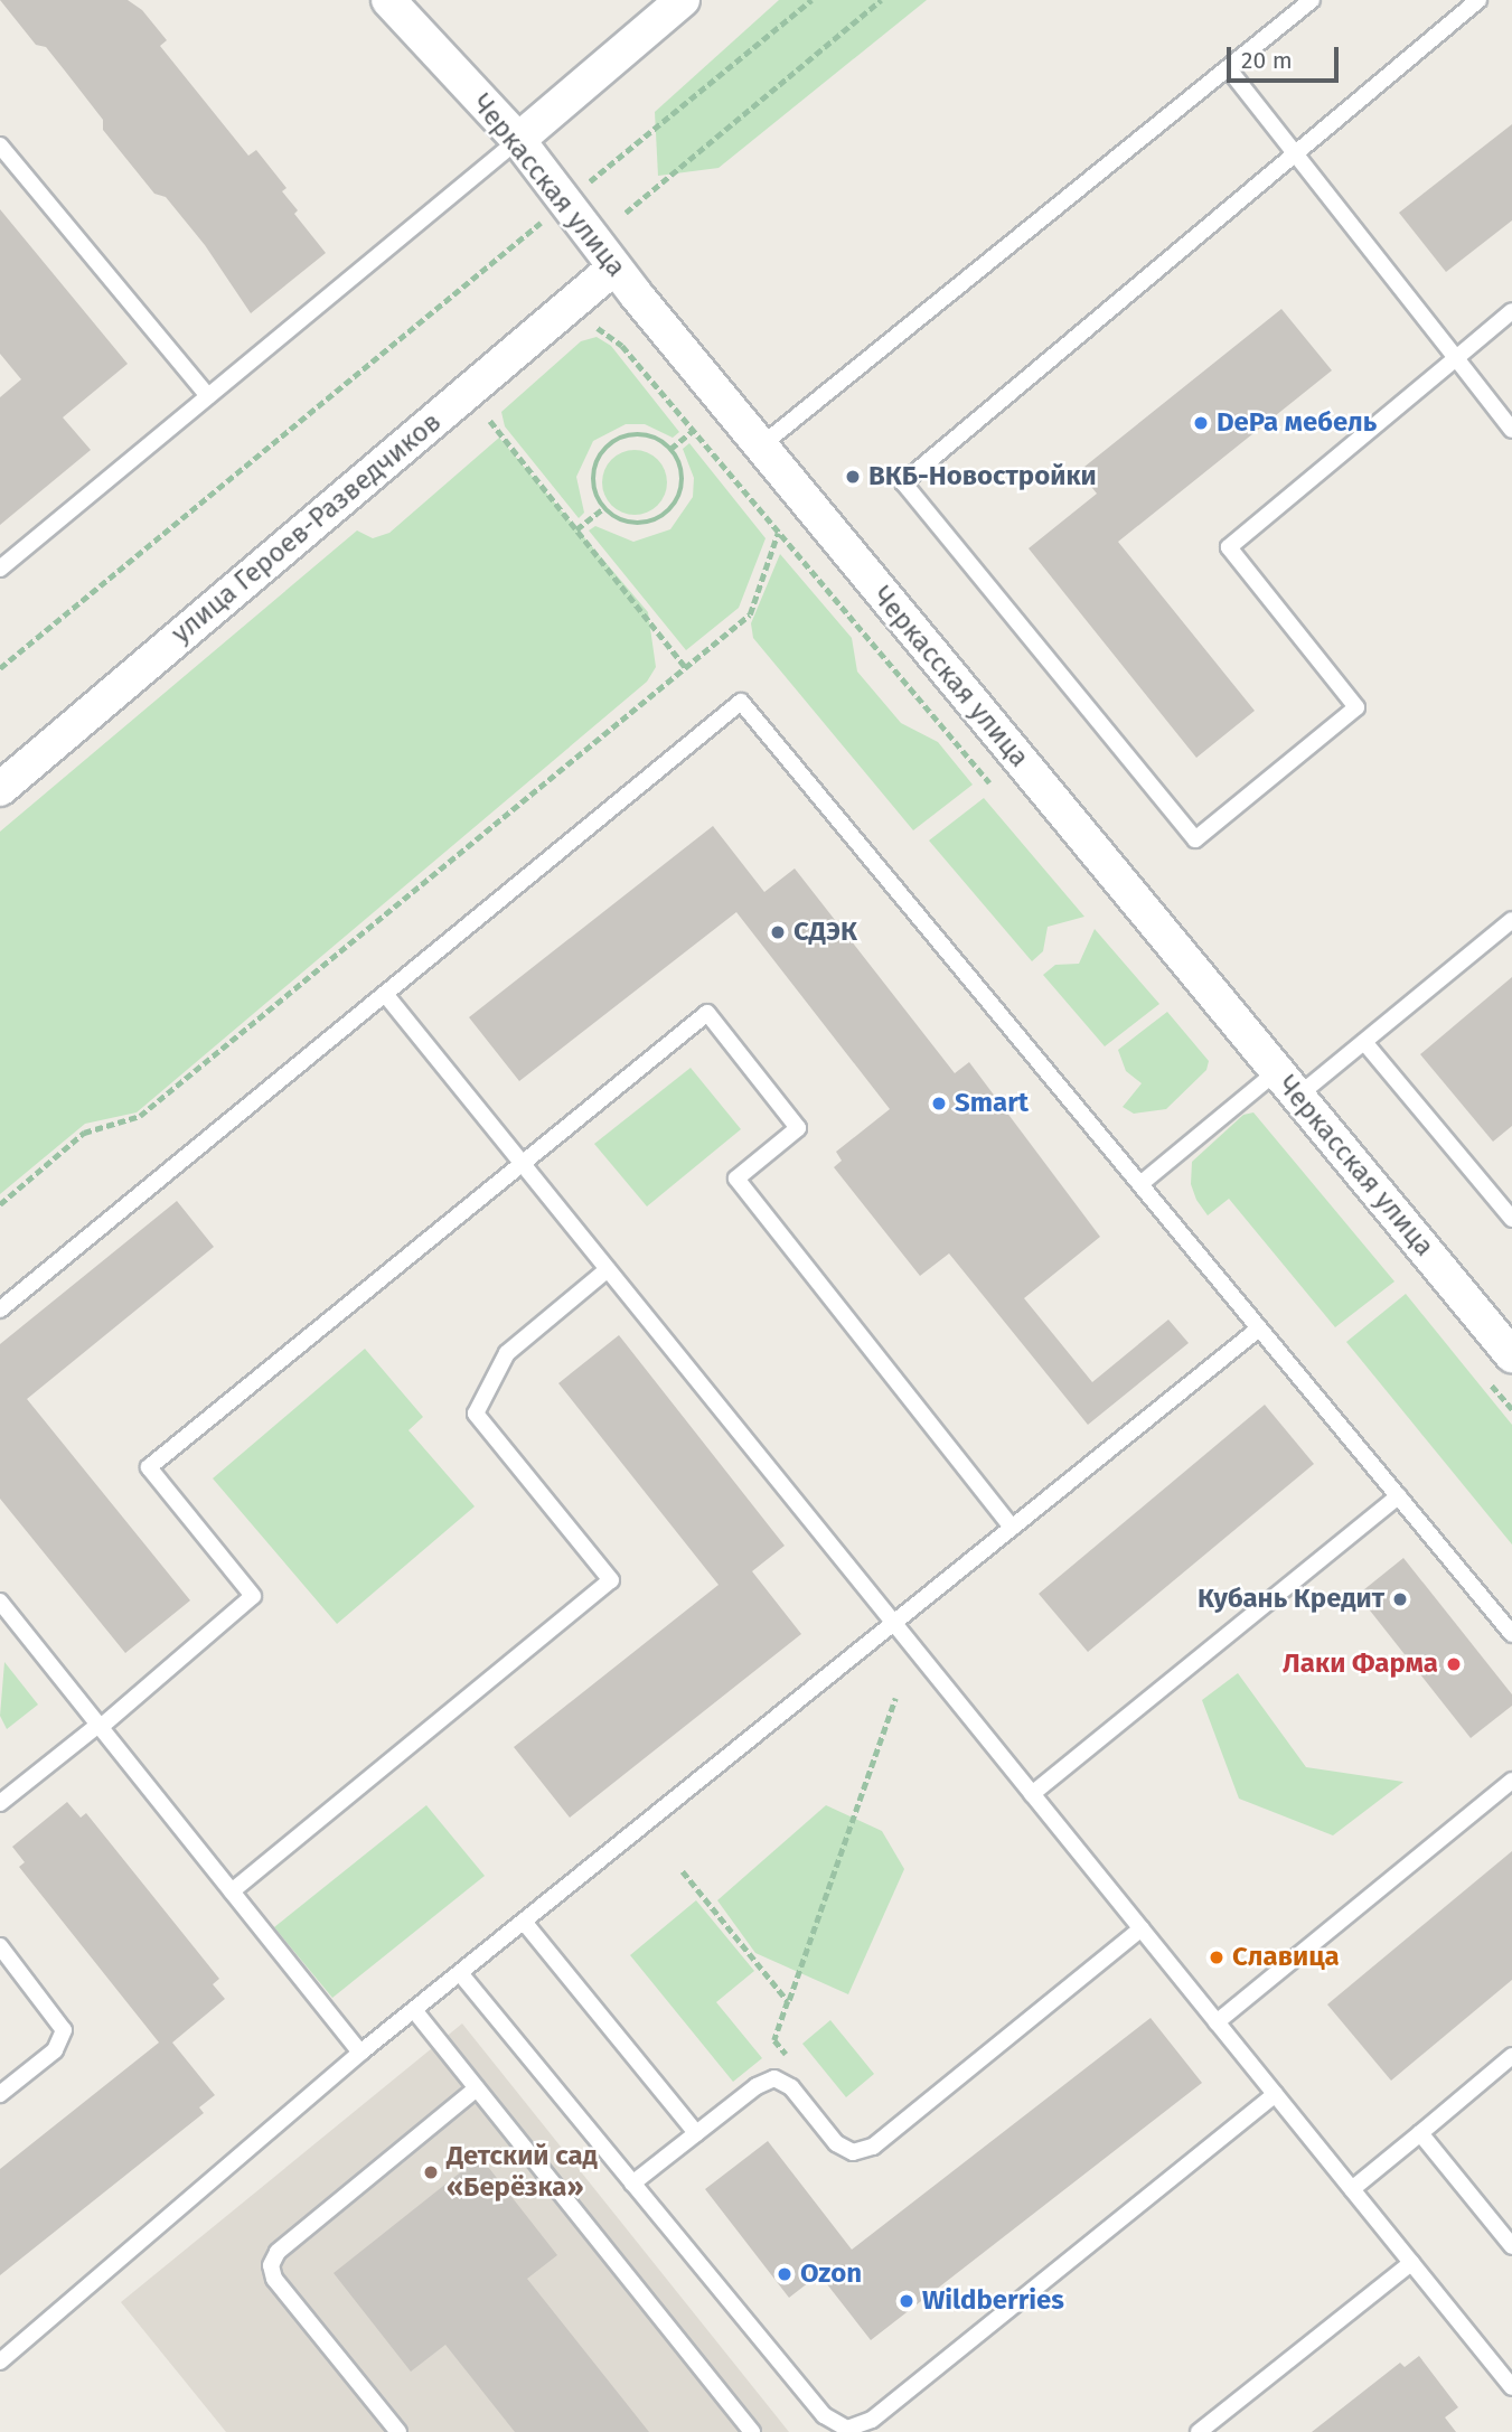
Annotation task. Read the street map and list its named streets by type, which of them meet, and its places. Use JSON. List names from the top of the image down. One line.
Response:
{"streets":{"street":["Черкасская улица","улица Героев-Разведчиков"]},"crossings":[["Черкасская улица","улица Героев-Разведчиков"]],"places":["DePa мебель","ВКБ-Новостройки","СДЭК","Smart","Кубань Кредит","Лаки Фарма","Славица","Детский сад «Берёзка»","Ozon","Wildberries"],"scale_bar":"20 m"}
